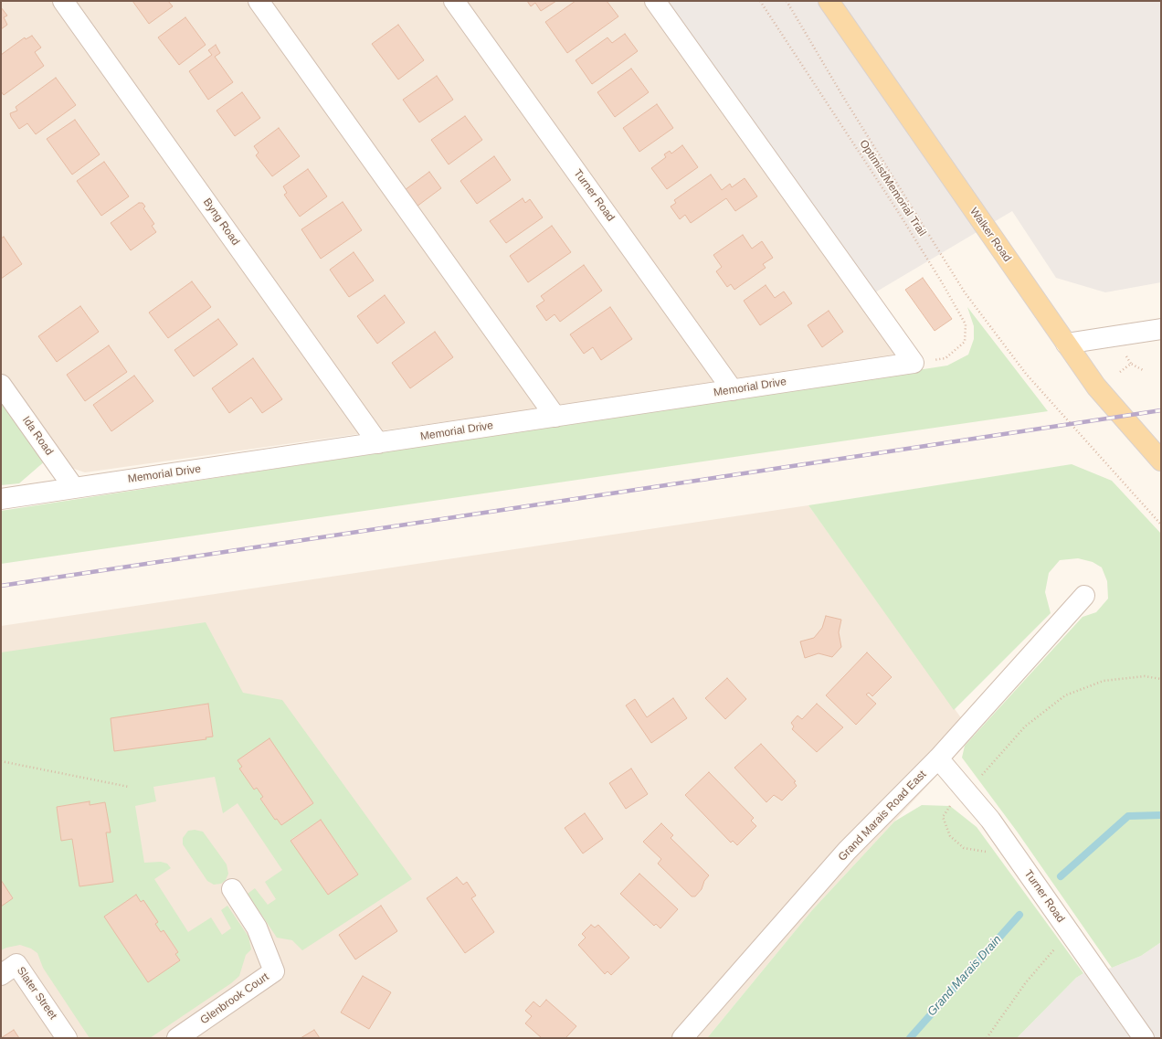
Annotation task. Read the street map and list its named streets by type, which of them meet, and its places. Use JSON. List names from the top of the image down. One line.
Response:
{"streets":{"main road":["Walker Road"],"street":["Turner Road","Byng Road","Memorial Drive","Ida Road","Grand Marais Road East","Slater Street","Glenbrook Court"],"path":["Optimist/Memorial Trail"]},"crossings":[["Optimist/Memorial Trail","Memorial Drive"],["Turner Road","Memorial Drive"],["Turner Road","Grand Marais Road East"],["Byng Road","Memorial Drive"],["Memorial Drive","Ida Road"]],"water":["Grand Marais Drain"]}
